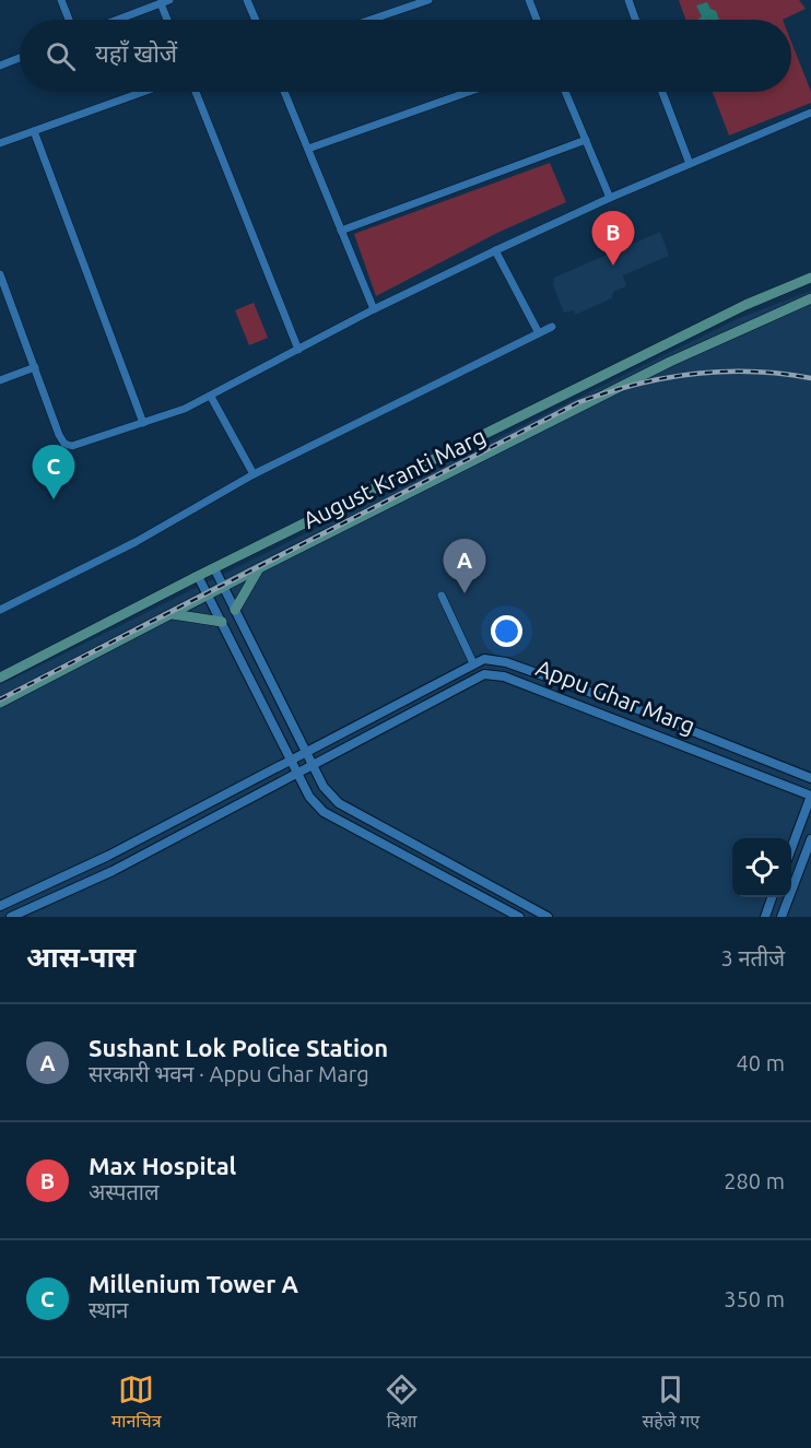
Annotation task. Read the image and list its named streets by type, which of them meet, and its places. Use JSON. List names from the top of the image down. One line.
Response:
{"streets":{"main road":["August Kranti Marg"],"street":["Appu Ghar Marg"]},"page":{"search":"यहाँ खोजें","pins":["B","C","A"],"heading":["आस-पास","3 नतीजे"],"list":[{"mark":"A","name":"Sushant Lok Police Station","note":"सरकारी भवन · Appu Ghar Marg","value":"40 m"},{"mark":"B","name":"Max Hospital","note":"अस्पताल","value":"280 m"},{"mark":"C","name":"Millenium Tower A","note":"स्थान","value":"350 m"}],"nav":["मानचित्र","दिशा","सहेजे गए"]}}
